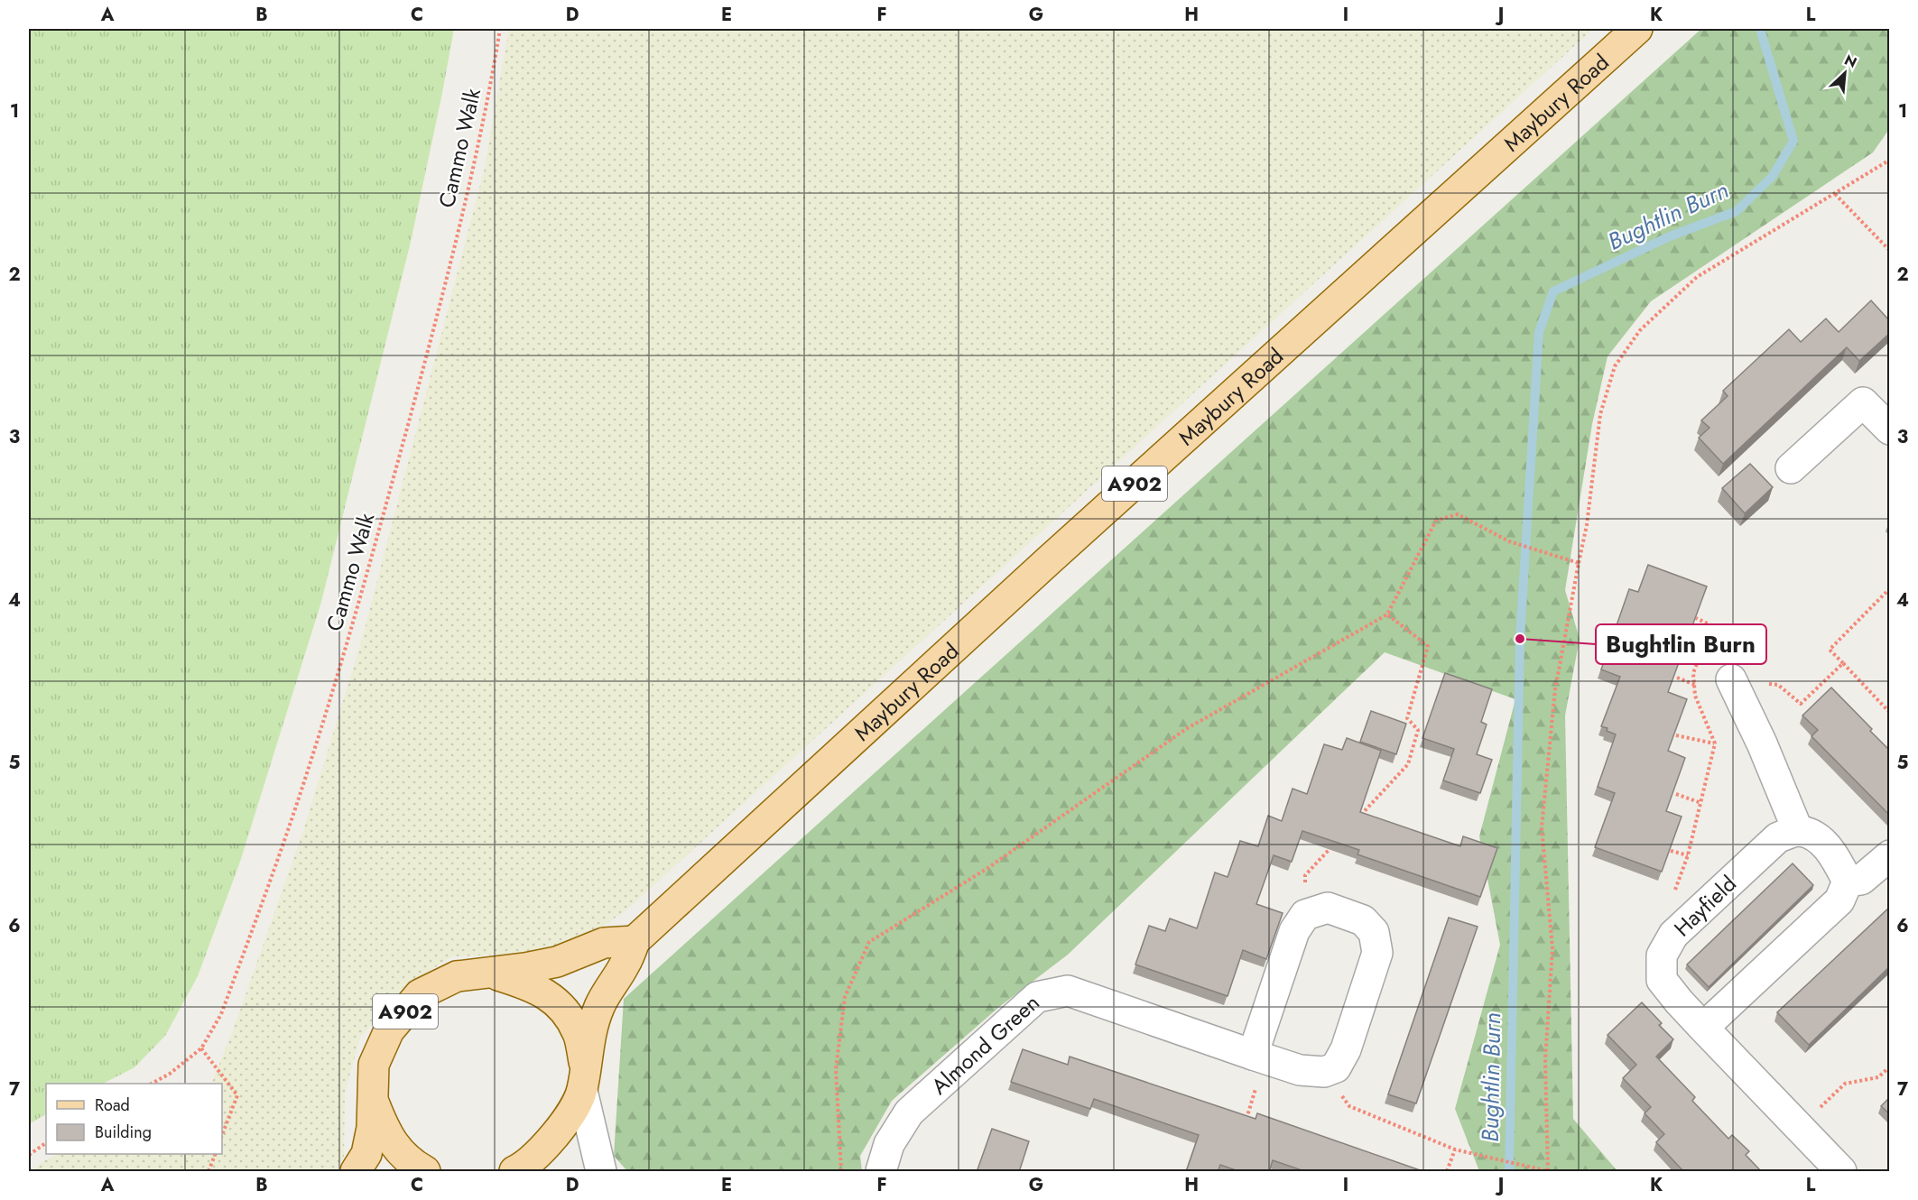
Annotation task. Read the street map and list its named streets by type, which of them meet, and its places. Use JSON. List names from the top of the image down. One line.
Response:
{"streets":{"main road":["Maybury Road","A902"],"street":["Hayfield","Almond Green"],"path":["Cammo Walk"]},"crossings":[["Maybury Road","A902"]],"water":["Bughtlin Burn"],"places":["Bughtlin Burn"],"legend":["Road","Building"],"north":"top right","grid":{"columns":["A","B","C","D","E","F","G","H","I","J","K","L"],"rows":["1","2","3","4","5","6","7"]}}
